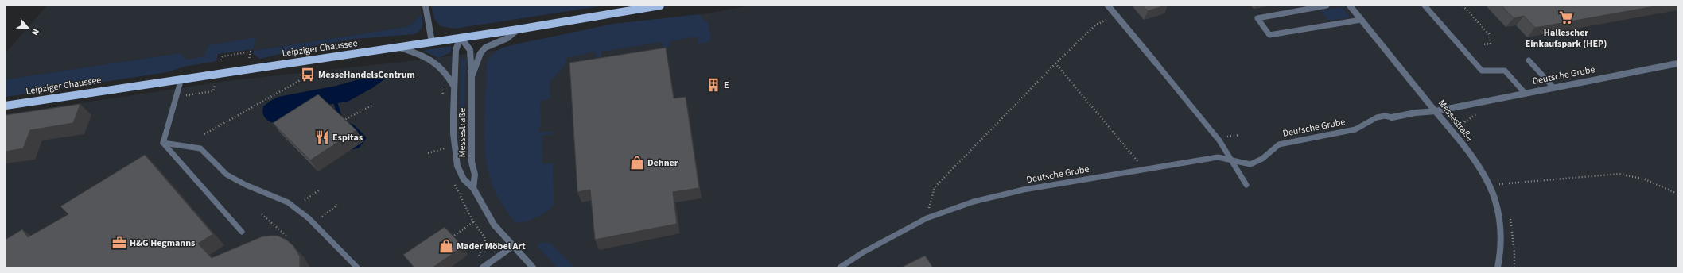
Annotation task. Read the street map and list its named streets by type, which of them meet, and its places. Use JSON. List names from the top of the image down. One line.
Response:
{"streets":{"main road":["Leipziger Chaussee"],"street":["Deutsche Grube","Messestraße"]},"crossings":[["Leipziger Chaussee","Messestraße"],["Deutsche Grube","Messestraße"]],"places":{"supermarket":["Hallescher Einkaufspark (HEP)"],"bus stop":["MesseHandelsCentrum"],"building":["E"],"restaurant":["Espitas"],"shop":["Dehner","Mader Möbel Art"],"office":["H&G Hegmanns"]},"north":"bottom right"}
